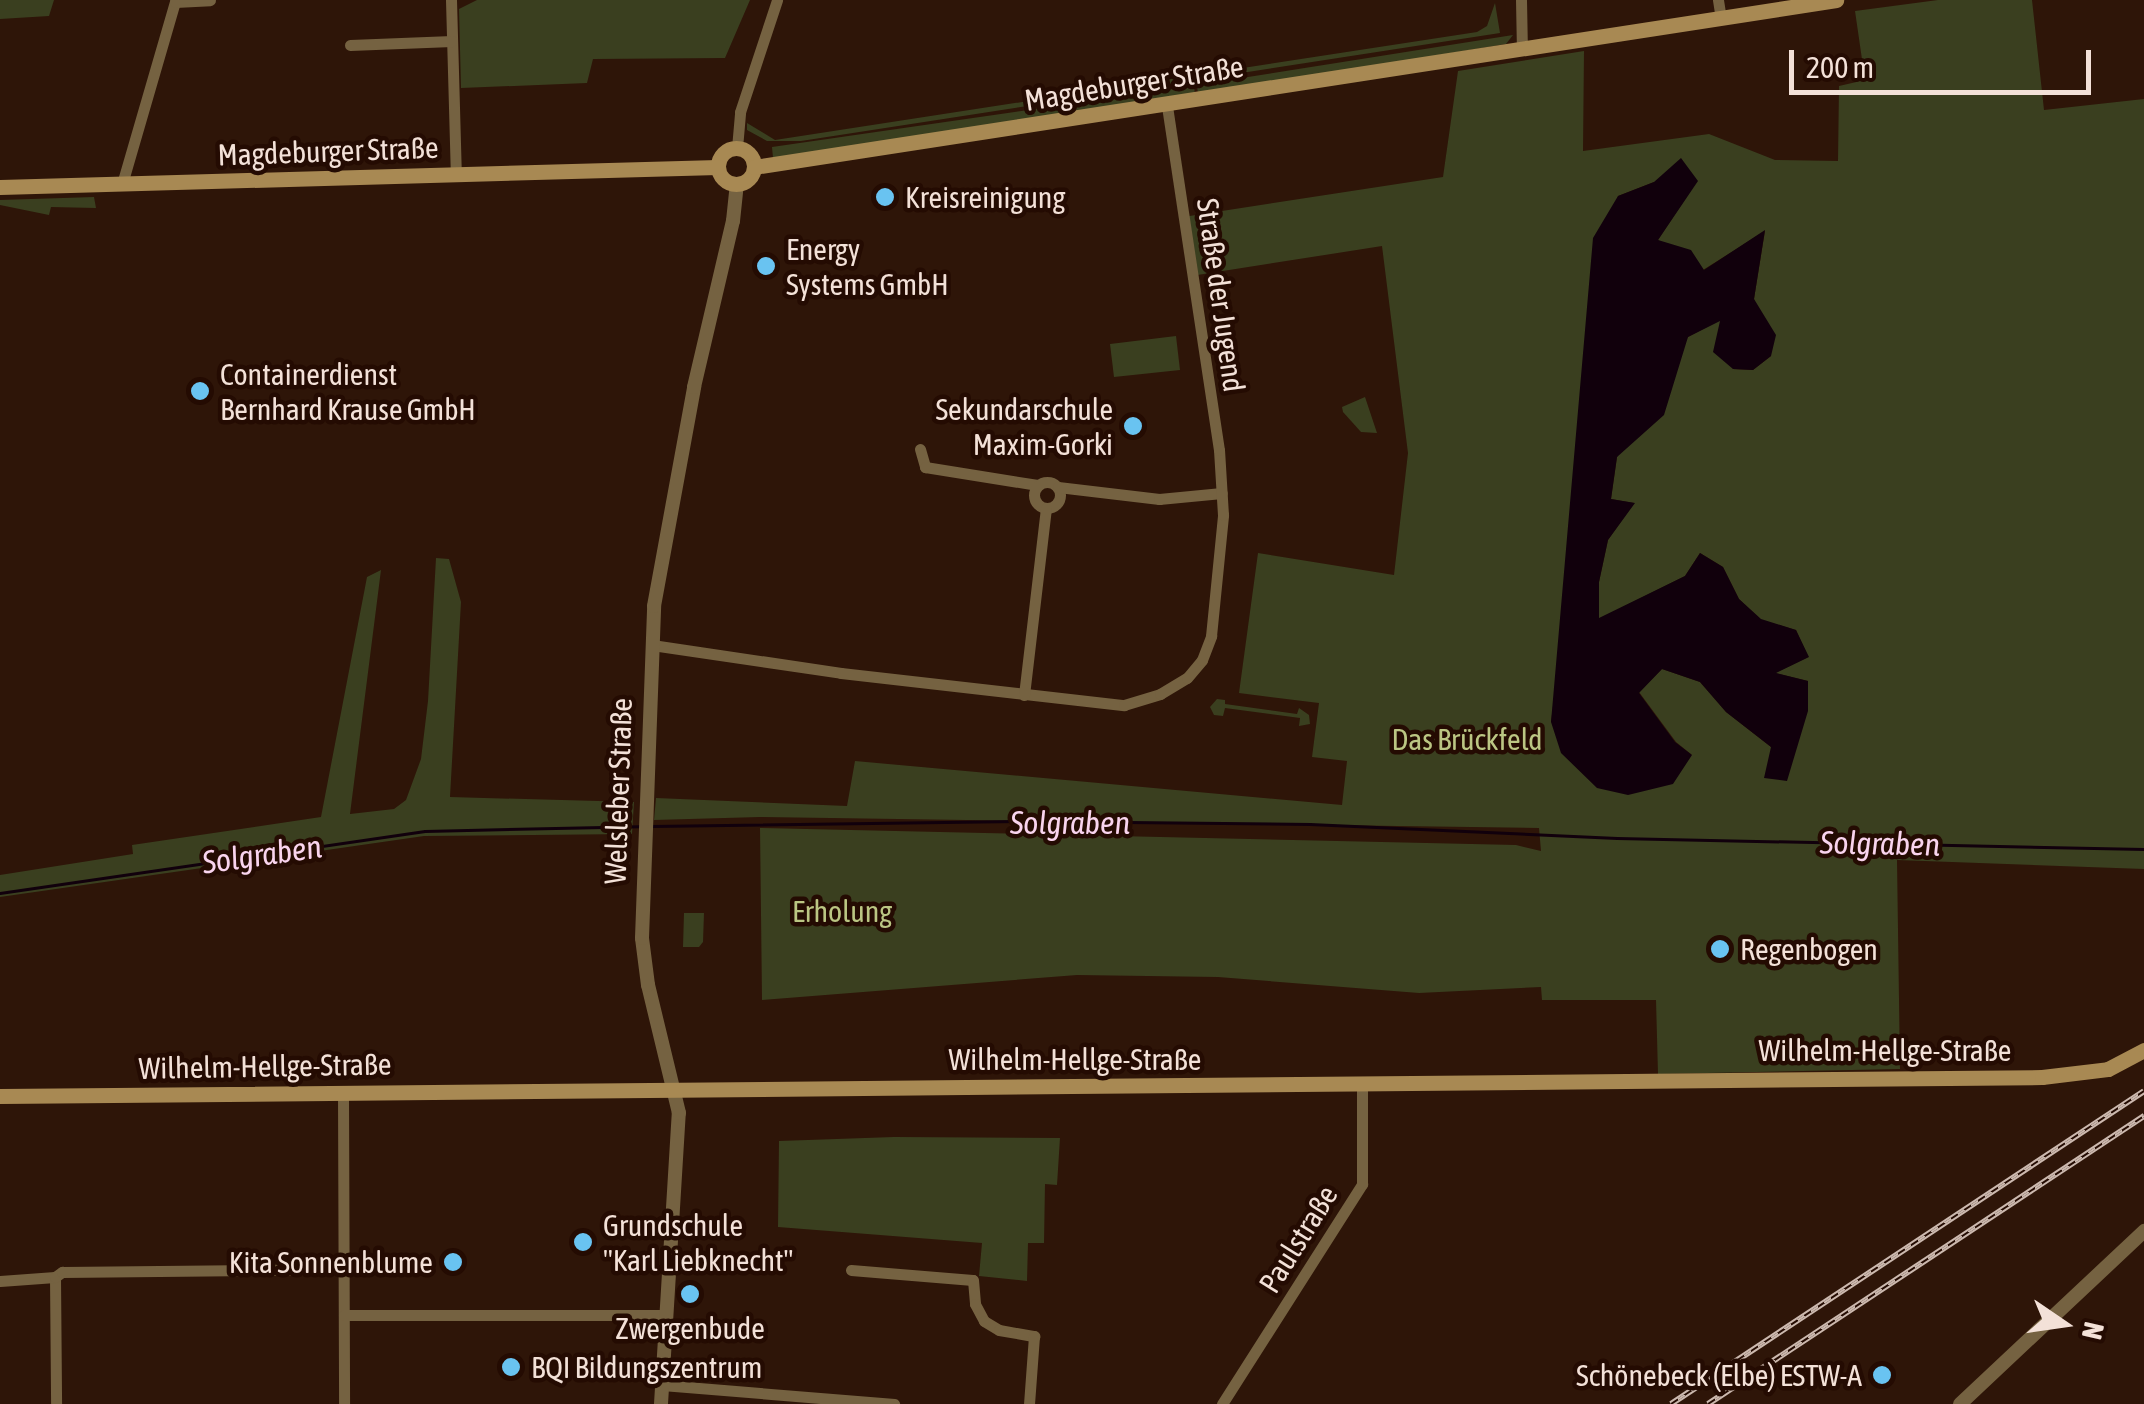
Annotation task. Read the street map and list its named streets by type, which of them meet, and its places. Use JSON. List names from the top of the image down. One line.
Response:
{"streets":{"main road":["Magdeburger Straße","Wilhelm-Hellge-Straße"],"street":["Straße der Jugend","Welsleber Straße","Paulstraße"]},"crossings":[["Magdeburger Straße","Straße der Jugend"],["Magdeburger Straße","Welsleber Straße"],["Straße der Jugend","Welsleber Straße"],["Welsleber Straße","Wilhelm-Hellge-Straße"],["Wilhelm-Hellge-Straße","Paulstraße"]],"water":["Solgraben"],"parks":["Das Brückfeld","Erholung"],"places":["Kreisreinigung","Energy Systems GmbH","Containerdienst Bernhard Krause GmbH","Sekundarschule Maxim-Gorki","Regenbogen","Grundschule \"Karl Liebknecht\"","Kita Sonnenblume","Zwergenbude","BQI Bildungszentrum","Schönebeck (Elbe) ESTW-A"],"scale_bar":"200 m","north":"right"}
